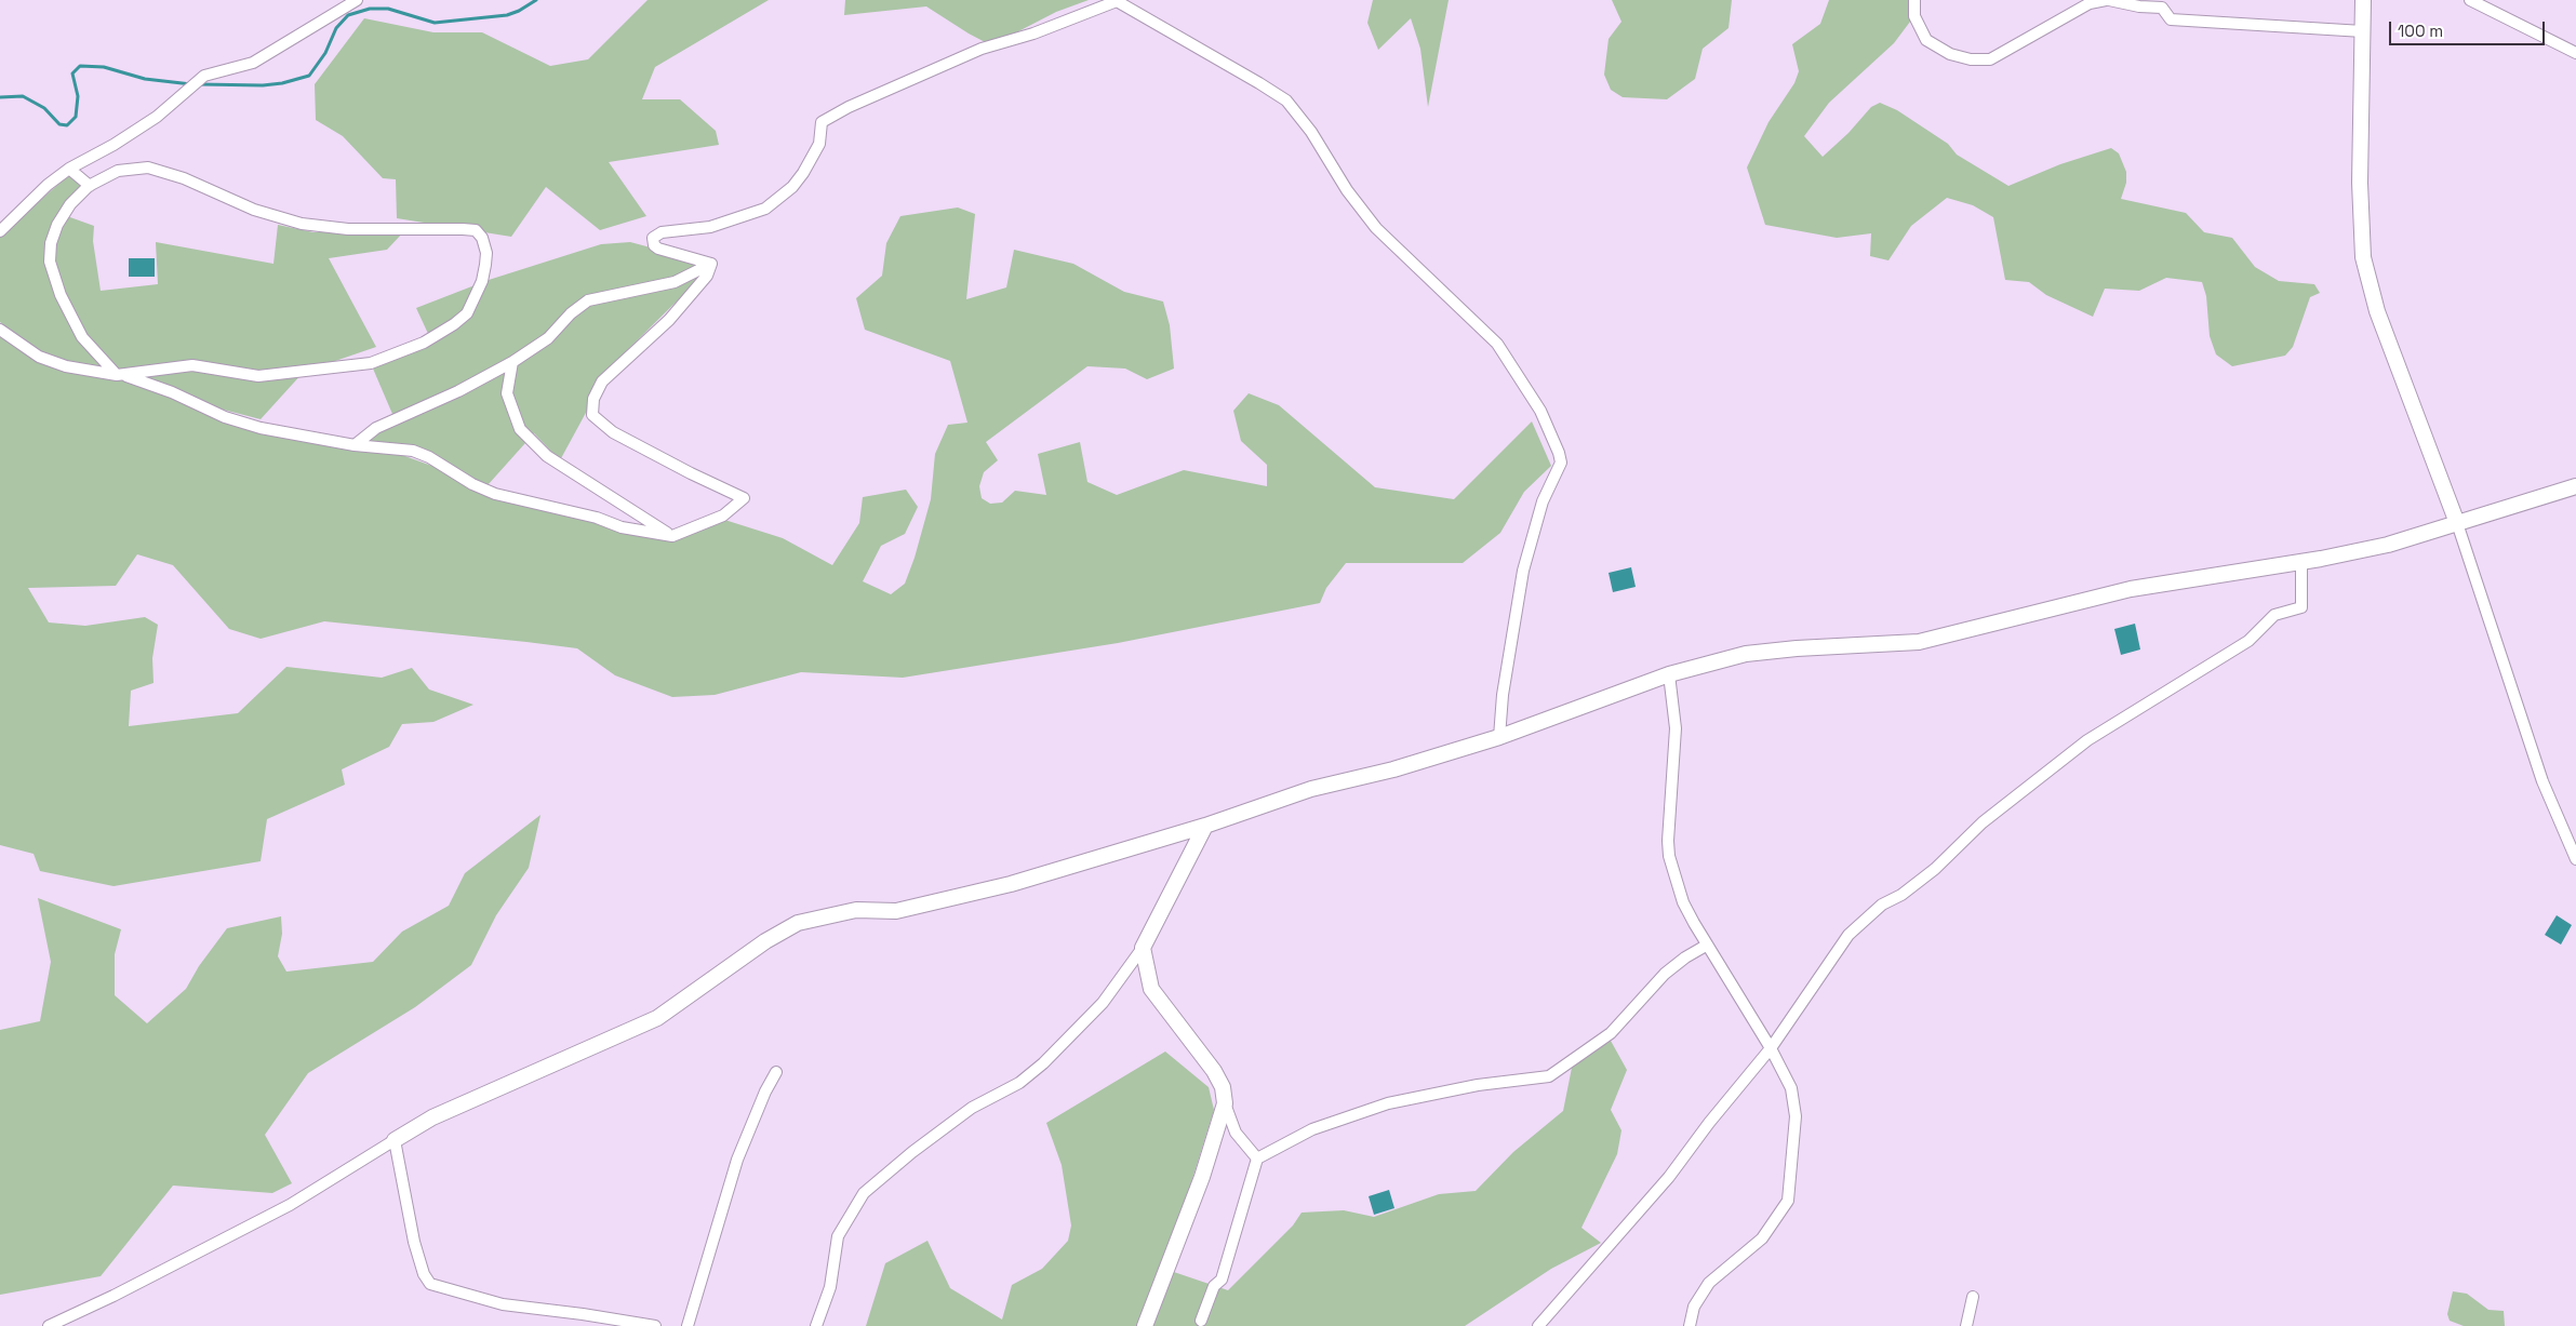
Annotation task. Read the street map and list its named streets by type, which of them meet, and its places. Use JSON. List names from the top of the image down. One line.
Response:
{"scale_bar":"100 m"}
